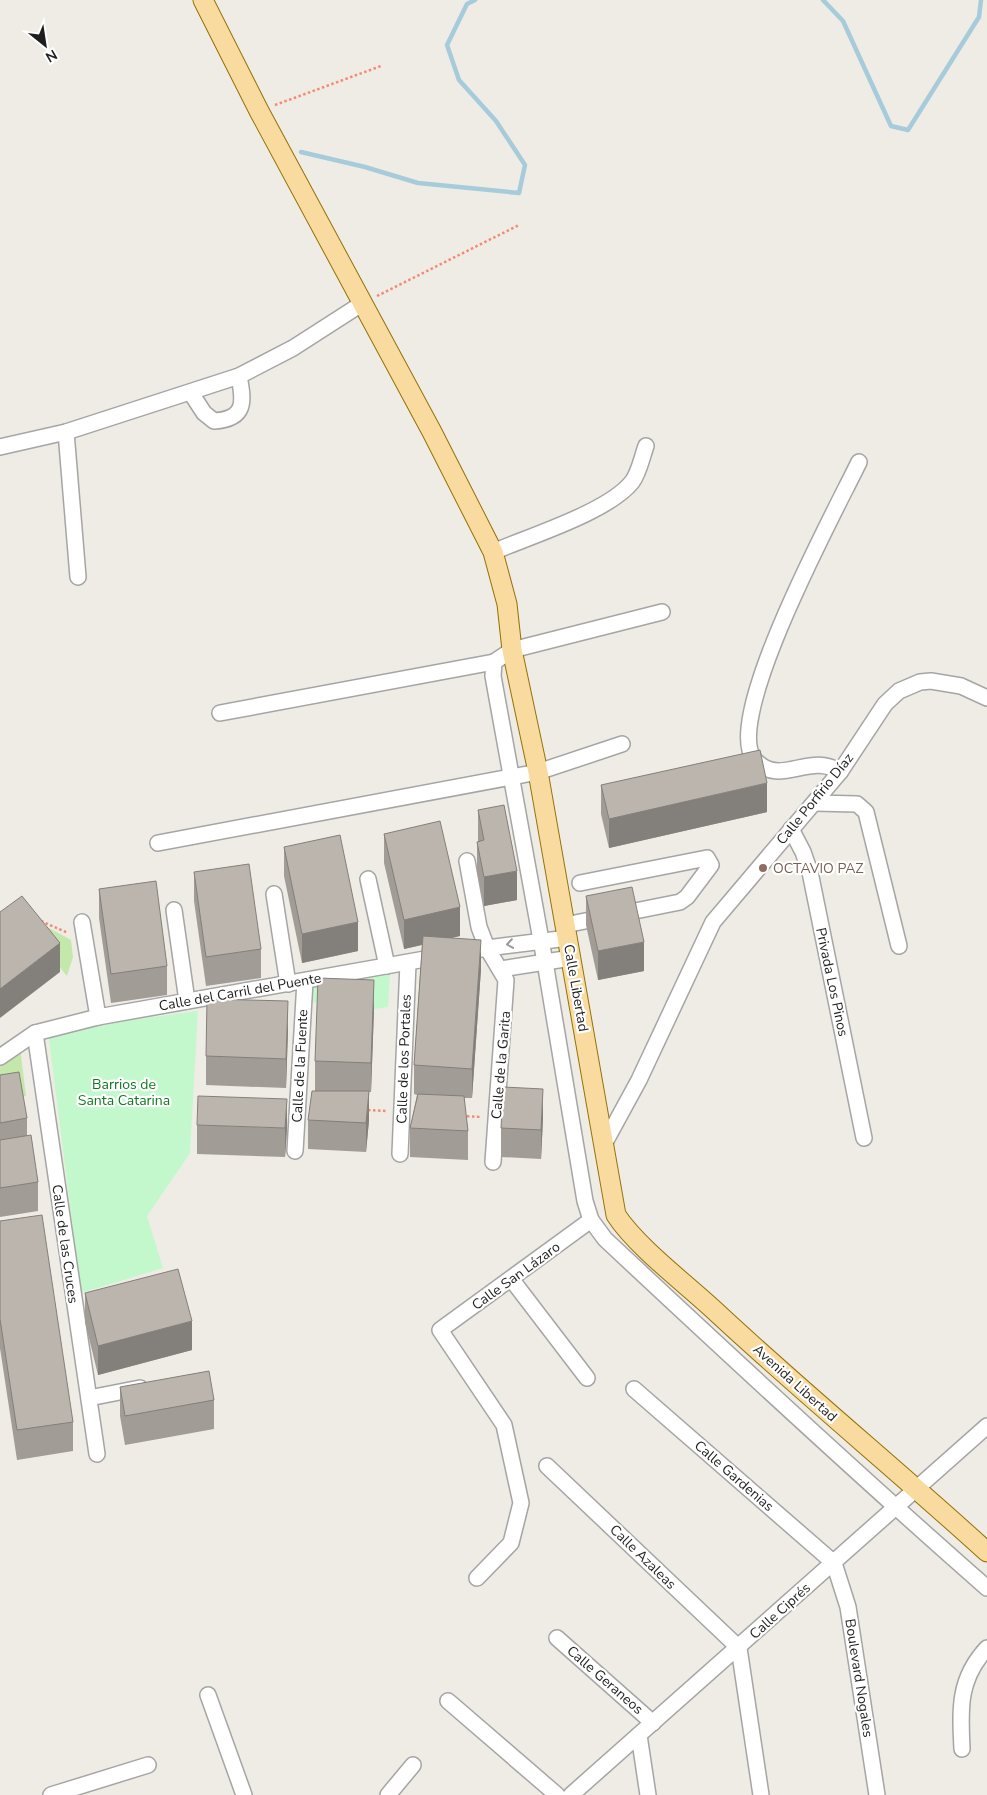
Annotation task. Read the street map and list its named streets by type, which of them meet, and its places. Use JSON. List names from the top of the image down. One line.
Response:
{"streets":{"main road":["Calle Libertad","Avenida Libertad"],"street":["Calle Porfirio Díaz","Privada Los Pinos","Calle del Carril del Puente","Calle de los Portales","Calle de la Garita","Calle de la Fuente","Calle de las Cruces","Calle San Lázaro","Calle Gardenias","Calle Azaleas","Calle Ciprés","Boulevard Nogales","Calle Geraneos"]},"crossings":[["Calle Porfirio Díaz","Privada Los Pinos"],["Calle Porfirio Díaz","Calle Libertad"],["Calle Libertad","Calle del Carril del Puente"],["Calle Libertad","Avenida Libertad"],["Calle del Carril del Puente","Calle de los Portales"],["Calle del Carril del Puente","Calle de la Fuente"],["Calle del Carril del Puente","Calle de las Cruces"],["Avenida Libertad","Calle Ciprés"],["Calle Gardenias","Calle Ciprés"],["Calle Gardenias","Boulevard Nogales"],["Calle Azaleas","Calle Ciprés"],["Calle Ciprés","Boulevard Nogales"],["Calle Ciprés","Calle Geraneos"]],"parks":["Barrios de Santa Catarina"],"places":["OCTAVIO PAZ"],"north":"bottom right"}
